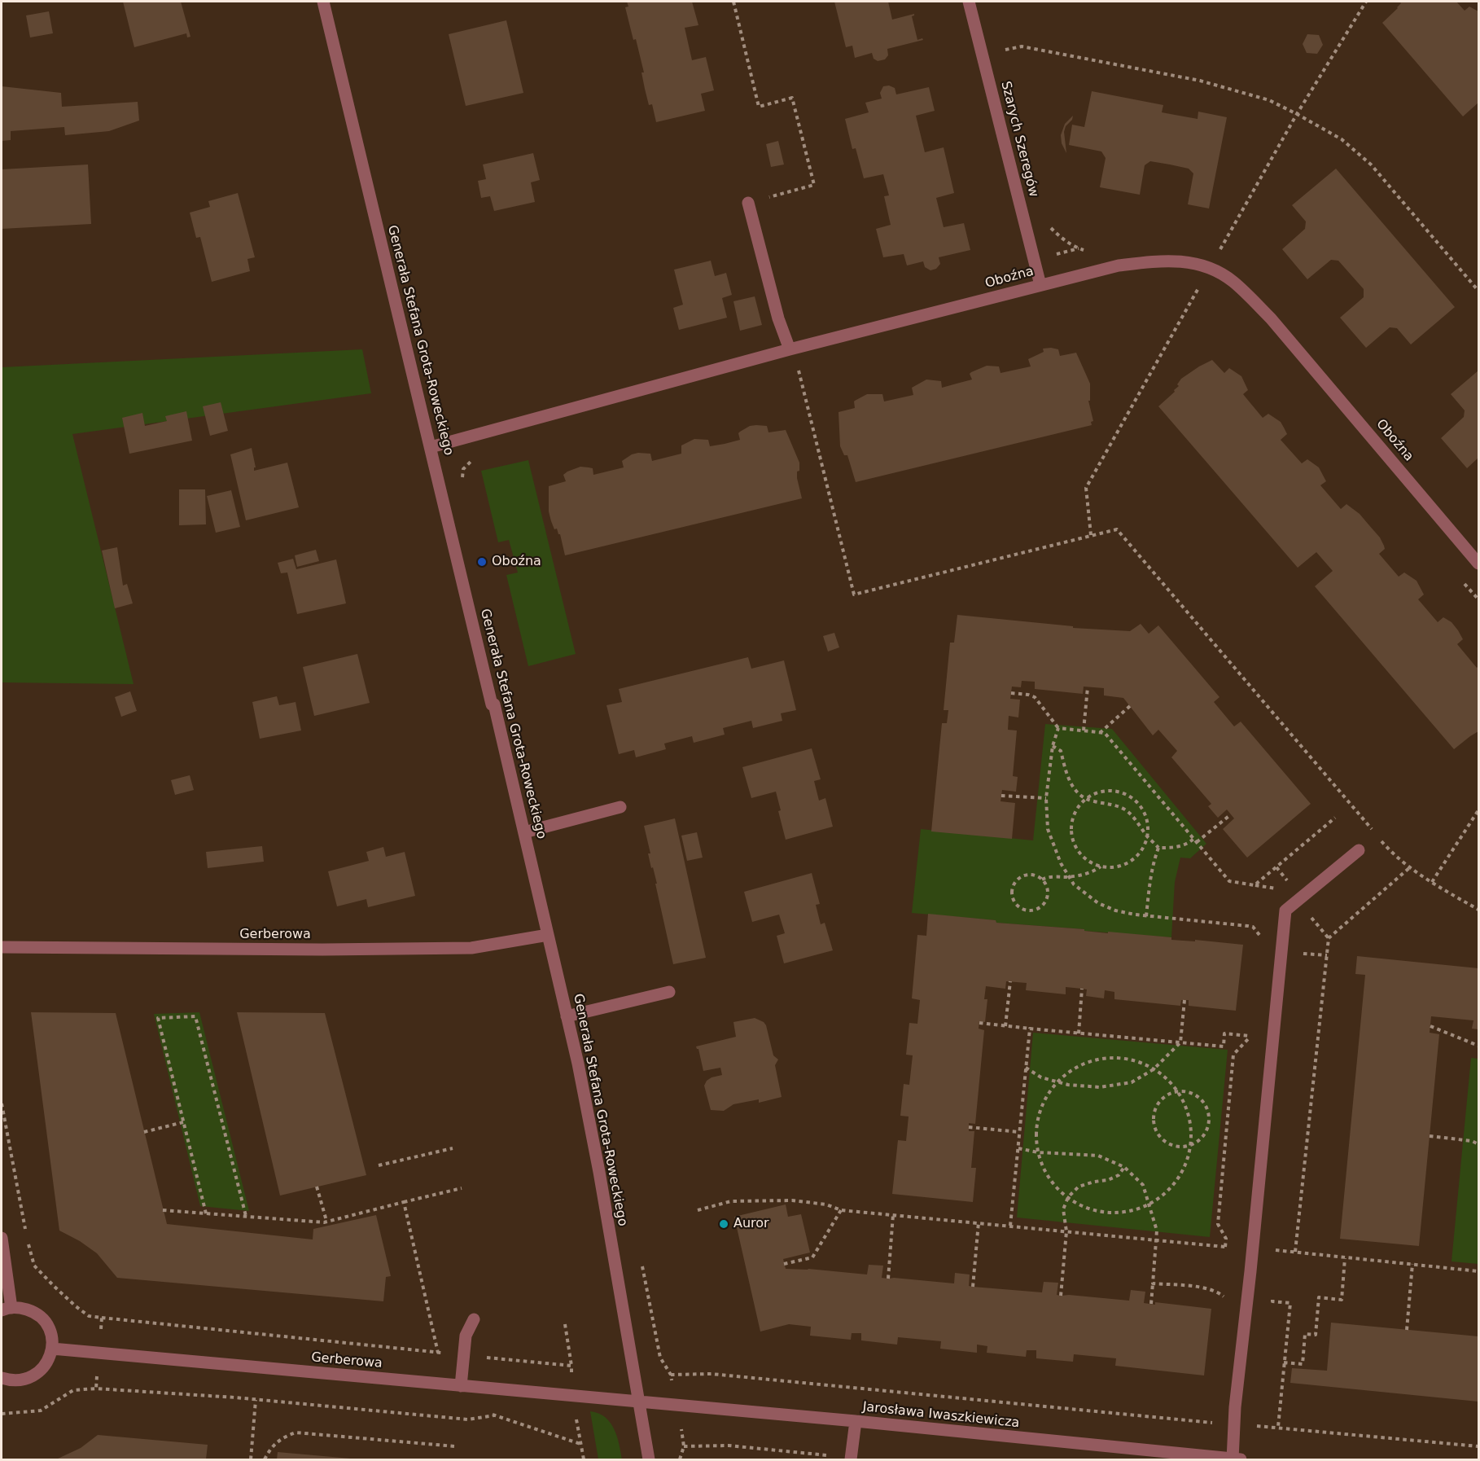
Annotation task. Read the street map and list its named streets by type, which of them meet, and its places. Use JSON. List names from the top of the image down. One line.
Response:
{"streets":{"street":["Szarych Szeregów","Oboźna","Generała Stefana Grota-Roweckiego","Gerberowa","Jarosława Iwaszkiewicza"]},"crossings":[["Szarych Szeregów","Oboźna"],["Oboźna","Generała Stefana Grota-Roweckiego"],["Generała Stefana Grota-Roweckiego","Gerberowa"],["Generała Stefana Grota-Roweckiego","Jarosława Iwaszkiewicza"],["Gerberowa","Jarosława Iwaszkiewicza"]],"places":["Oboźna","Auror"]}
